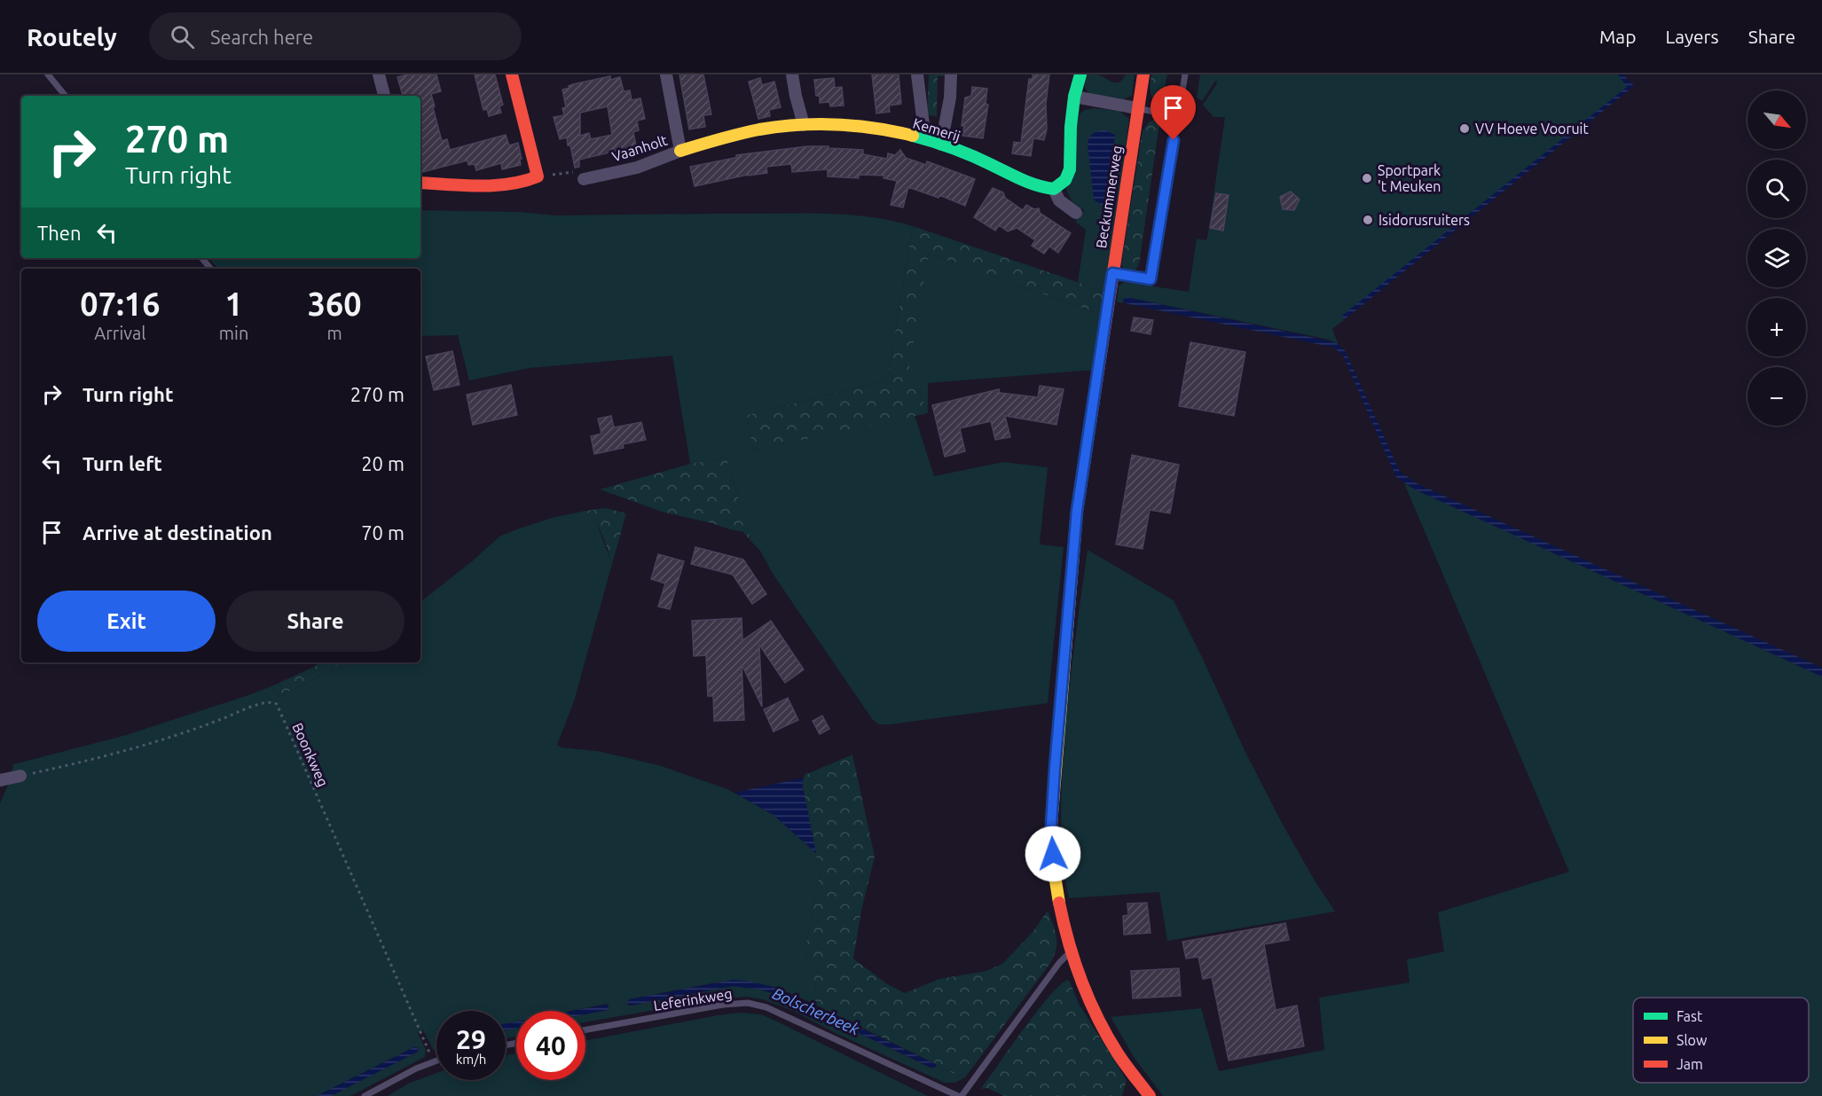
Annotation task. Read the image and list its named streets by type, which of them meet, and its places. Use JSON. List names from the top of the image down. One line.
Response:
{"streets":{"street":["Kemerij","Vaanholt","Beckummerweg"],"lane":["Leferinkweg"],"path":["Boonkweg"]},"crossings":[["Kemerij","Vaanholt"],["Beckummerweg","Leferinkweg"]],"water":["Bolscherbeek"],"places":["VV Hoeve Vooruit","Sportpark 't Meuken","Isidorusruiters"],"legend":["Fast","Slow","Jam"],"north":"bottom right","page":{"header":"Routely","search":"Search here","nav":["Map","Layers","Share"],"map_buttons":["+","−"],"turn":["270 m","Turn right"],"then":"Then","eta":["07:16","Arrival","1","min","360","m"],"list":[{"name":"Turn right","value":"270 m"},{"name":"Turn left","value":"20 m"},{"name":"Arrive at destination","value":"70 m"}],"buttons":["Exit","Share"],"speed":"29 km/h","limit":"40"}}
